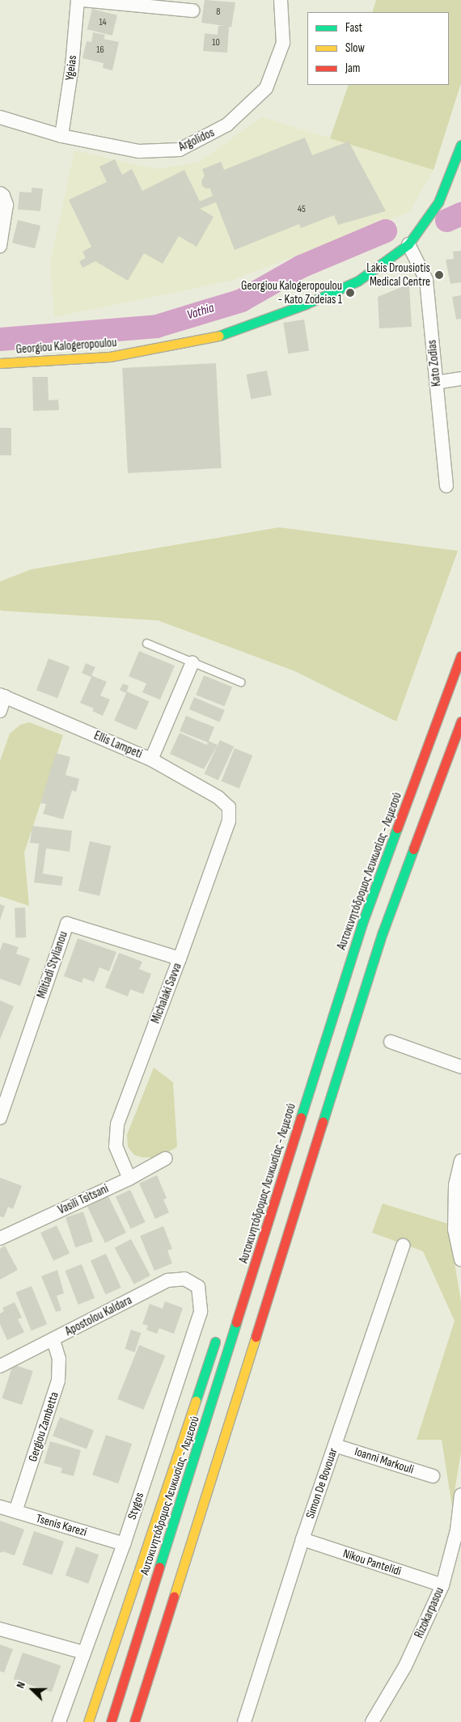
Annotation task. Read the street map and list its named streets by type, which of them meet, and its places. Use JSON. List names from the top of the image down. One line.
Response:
{"streets":{"main road":["Georgiou Kalogeropoulou","Αυτοκινητόδρομος Λευκωσίας - Λεμεσού"],"street":["Ygeias","Argolidos","Kato Zodias","Ellis Lampeti","Miltiadi Stylianou","Michalaki Savva","Vasili Tsitsani","Apostolou Kaldara","Gergiou Zambetta","Ioanni Markouli","Simon De Bovouar","Stygos","Tsenis Karezi","Nikou Pantelidi","Rizokarpasou"]},"crossings":[["Ygeias","Argolidos"],["Georgiou Kalogeropoulou","Kato Zodias"],["Ellis Lampeti","Michalaki Savva"],["Miltiadi Stylianou","Michalaki Savva"],["Michalaki Savva","Vasili Tsitsani"],["Apostolou Kaldara","Gergiou Zambetta"],["Apostolou Kaldara","Stygos"],["Gergiou Zambetta","Tsenis Karezi"],["Ioanni Markouli","Simon De Bovouar"],["Simon De Bovouar","Nikou Pantelidi"],["Stygos","Tsenis Karezi"],["Nikou Pantelidi","Rizokarpasou"]],"water":["Vathia"],"places":["Lakis Drousiotis Medical Centre","Georgiou Kalogeropoulou - Kato Zodeias 1"],"house_numbers":["8","14","10","16","45"],"legend":["Fast","Slow","Jam"],"north":"left"}
